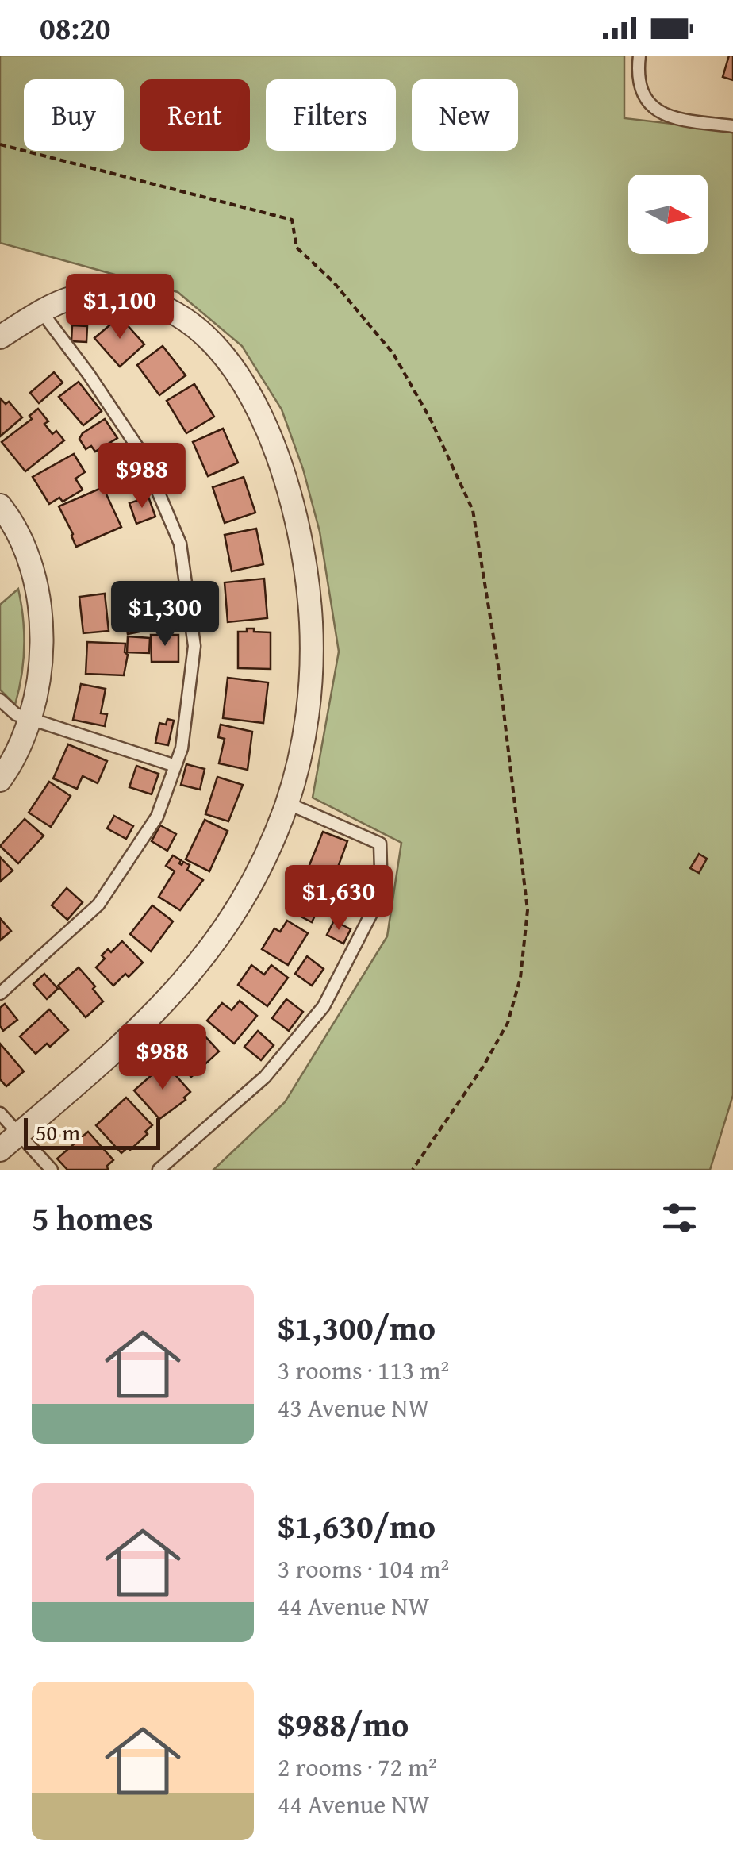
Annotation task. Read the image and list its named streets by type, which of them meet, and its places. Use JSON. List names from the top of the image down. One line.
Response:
{"scale_bar":"50 m","north":"right","page":{"status":"08:20","chip":["Buy","Rent","Filters","New"],"price":["$1,100","$988","$1,300","$1,630","$988"],"scale":"50 m","heading":"5 homes","list":[{"name":"$1,300/mo","note":"3 rooms · 113 m² · 43 Avenue NW"},{"name":"$1,630/mo","note":"3 rooms · 104 m² · 44 Avenue NW"},{"name":"$988/mo","note":"2 rooms · 72 m² · 44 Avenue NW"}]}}
